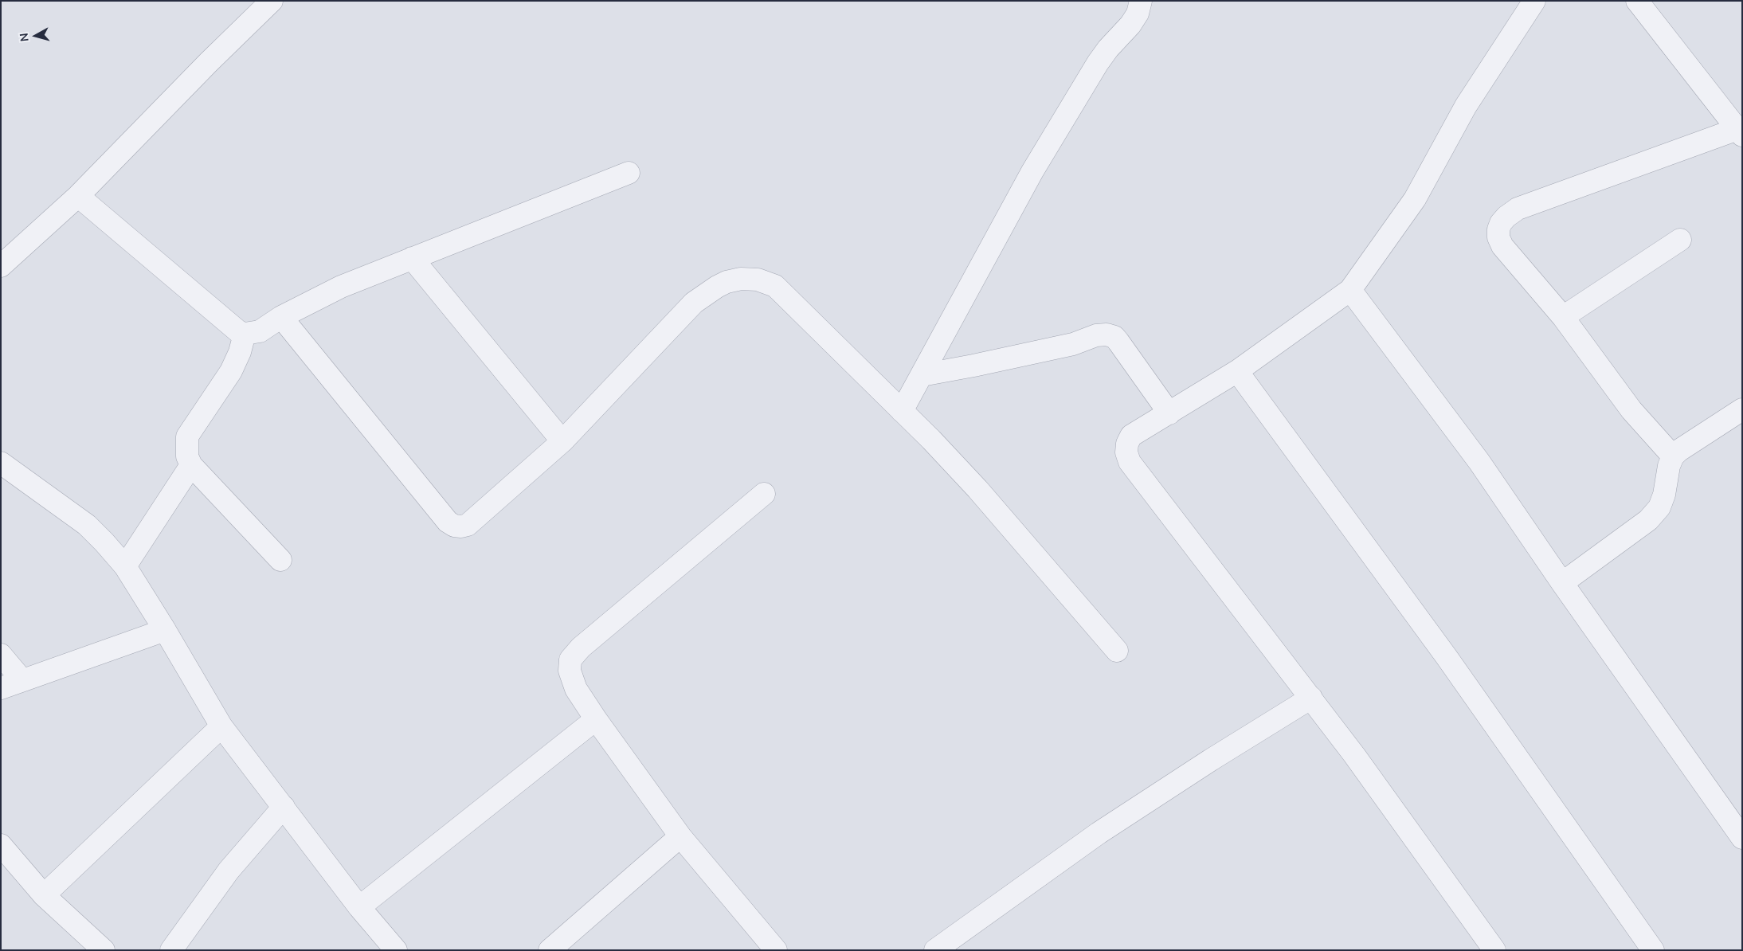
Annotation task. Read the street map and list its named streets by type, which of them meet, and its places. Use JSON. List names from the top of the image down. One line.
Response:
{"north":"left"}
